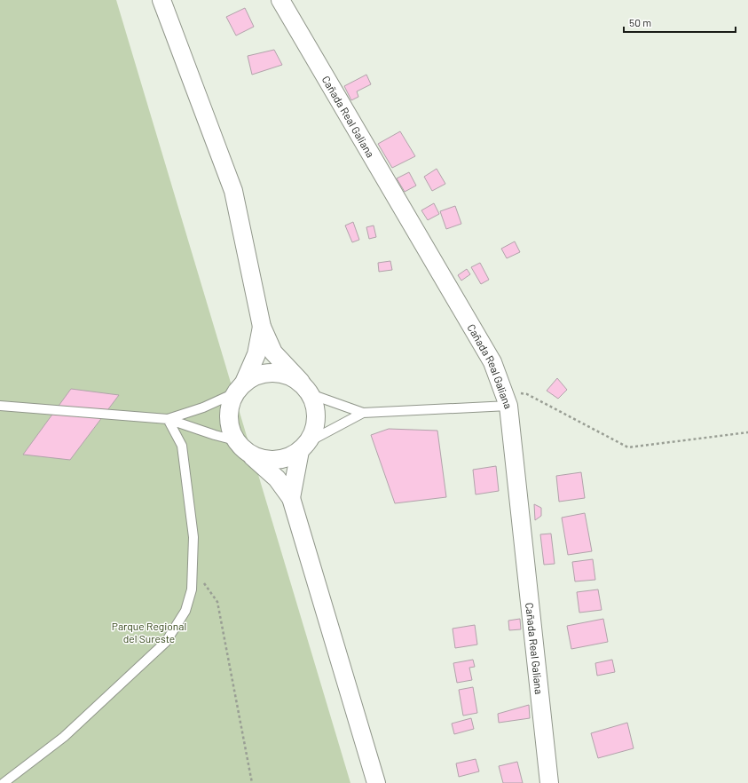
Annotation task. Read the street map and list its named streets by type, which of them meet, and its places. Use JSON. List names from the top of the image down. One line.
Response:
{"streets":{"street":["Cañada Real Galiana"]},"parks":["Parque Regional del Sureste"],"scale_bar":"50 m"}
